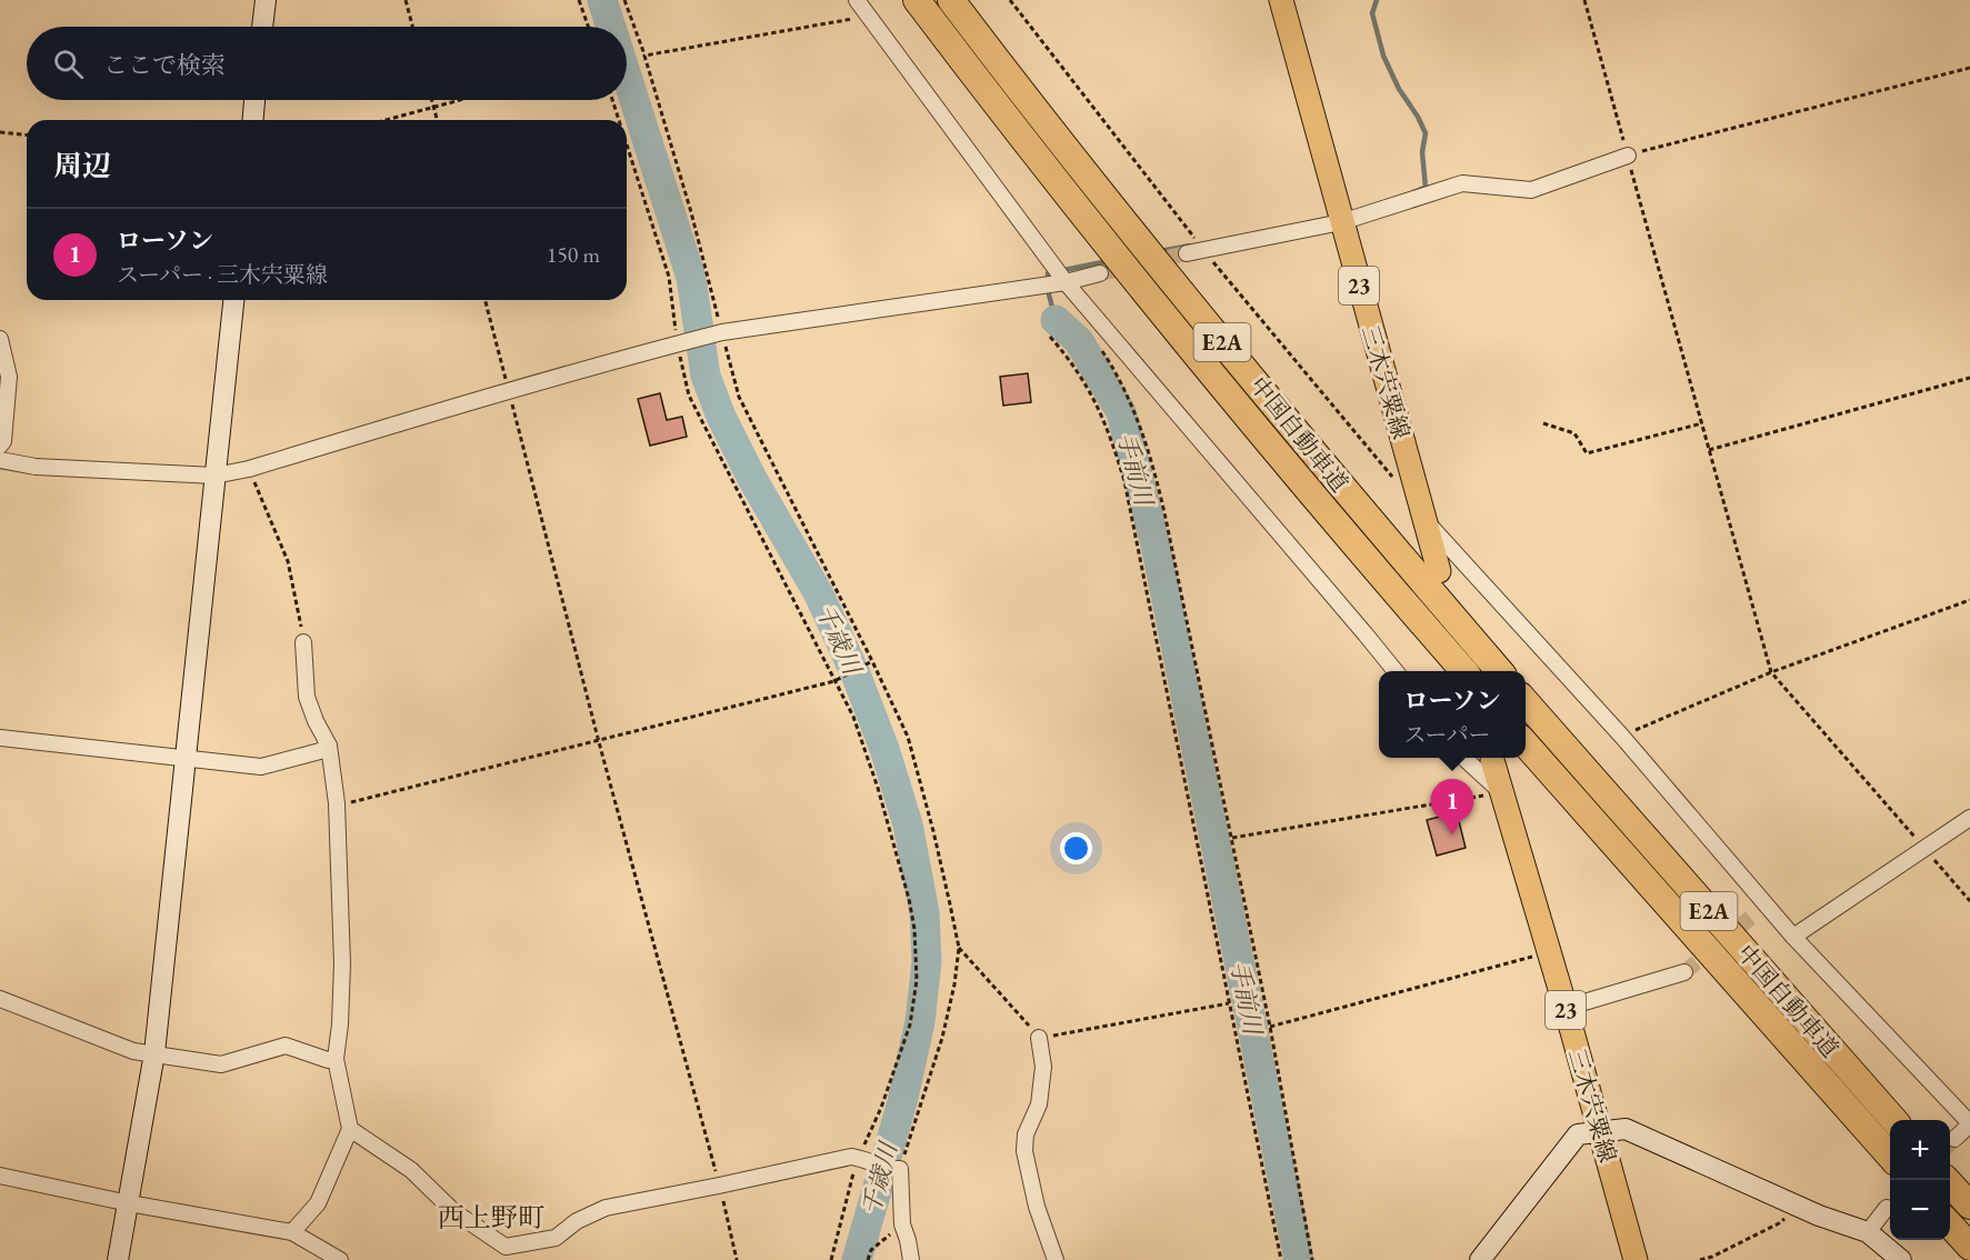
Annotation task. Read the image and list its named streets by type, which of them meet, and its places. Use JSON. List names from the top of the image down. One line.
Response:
{"streets":{"highway":["E2A","中国自動車道"],"main road":["23","三木宍粟線"]},"districts":["西上野町"],"water":["手前川","千歳川"],"page":{"search":"ここで検索","heading":"周辺","list":[{"mark":"1","name":"ローソン","note":"スーパー · 三木宍粟線","value":"150 m"}],"popup":["ローソン","スーパー"],"pins":"1","map_buttons":["+","−"]}}
